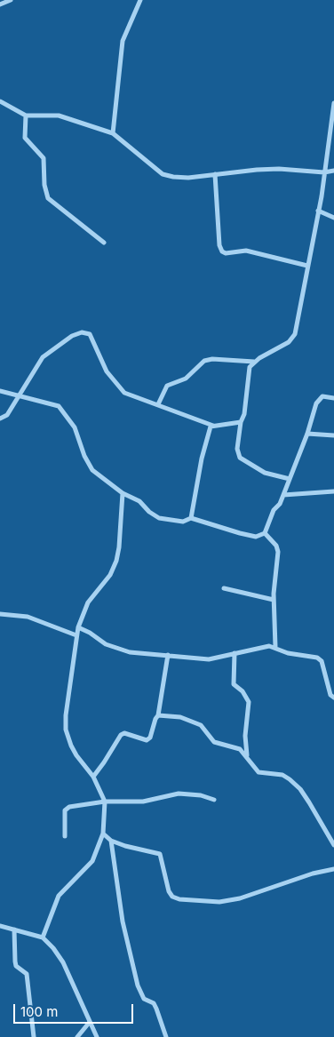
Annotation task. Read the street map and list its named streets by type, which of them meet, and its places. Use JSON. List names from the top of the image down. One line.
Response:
{"scale_bar":"100 m"}
